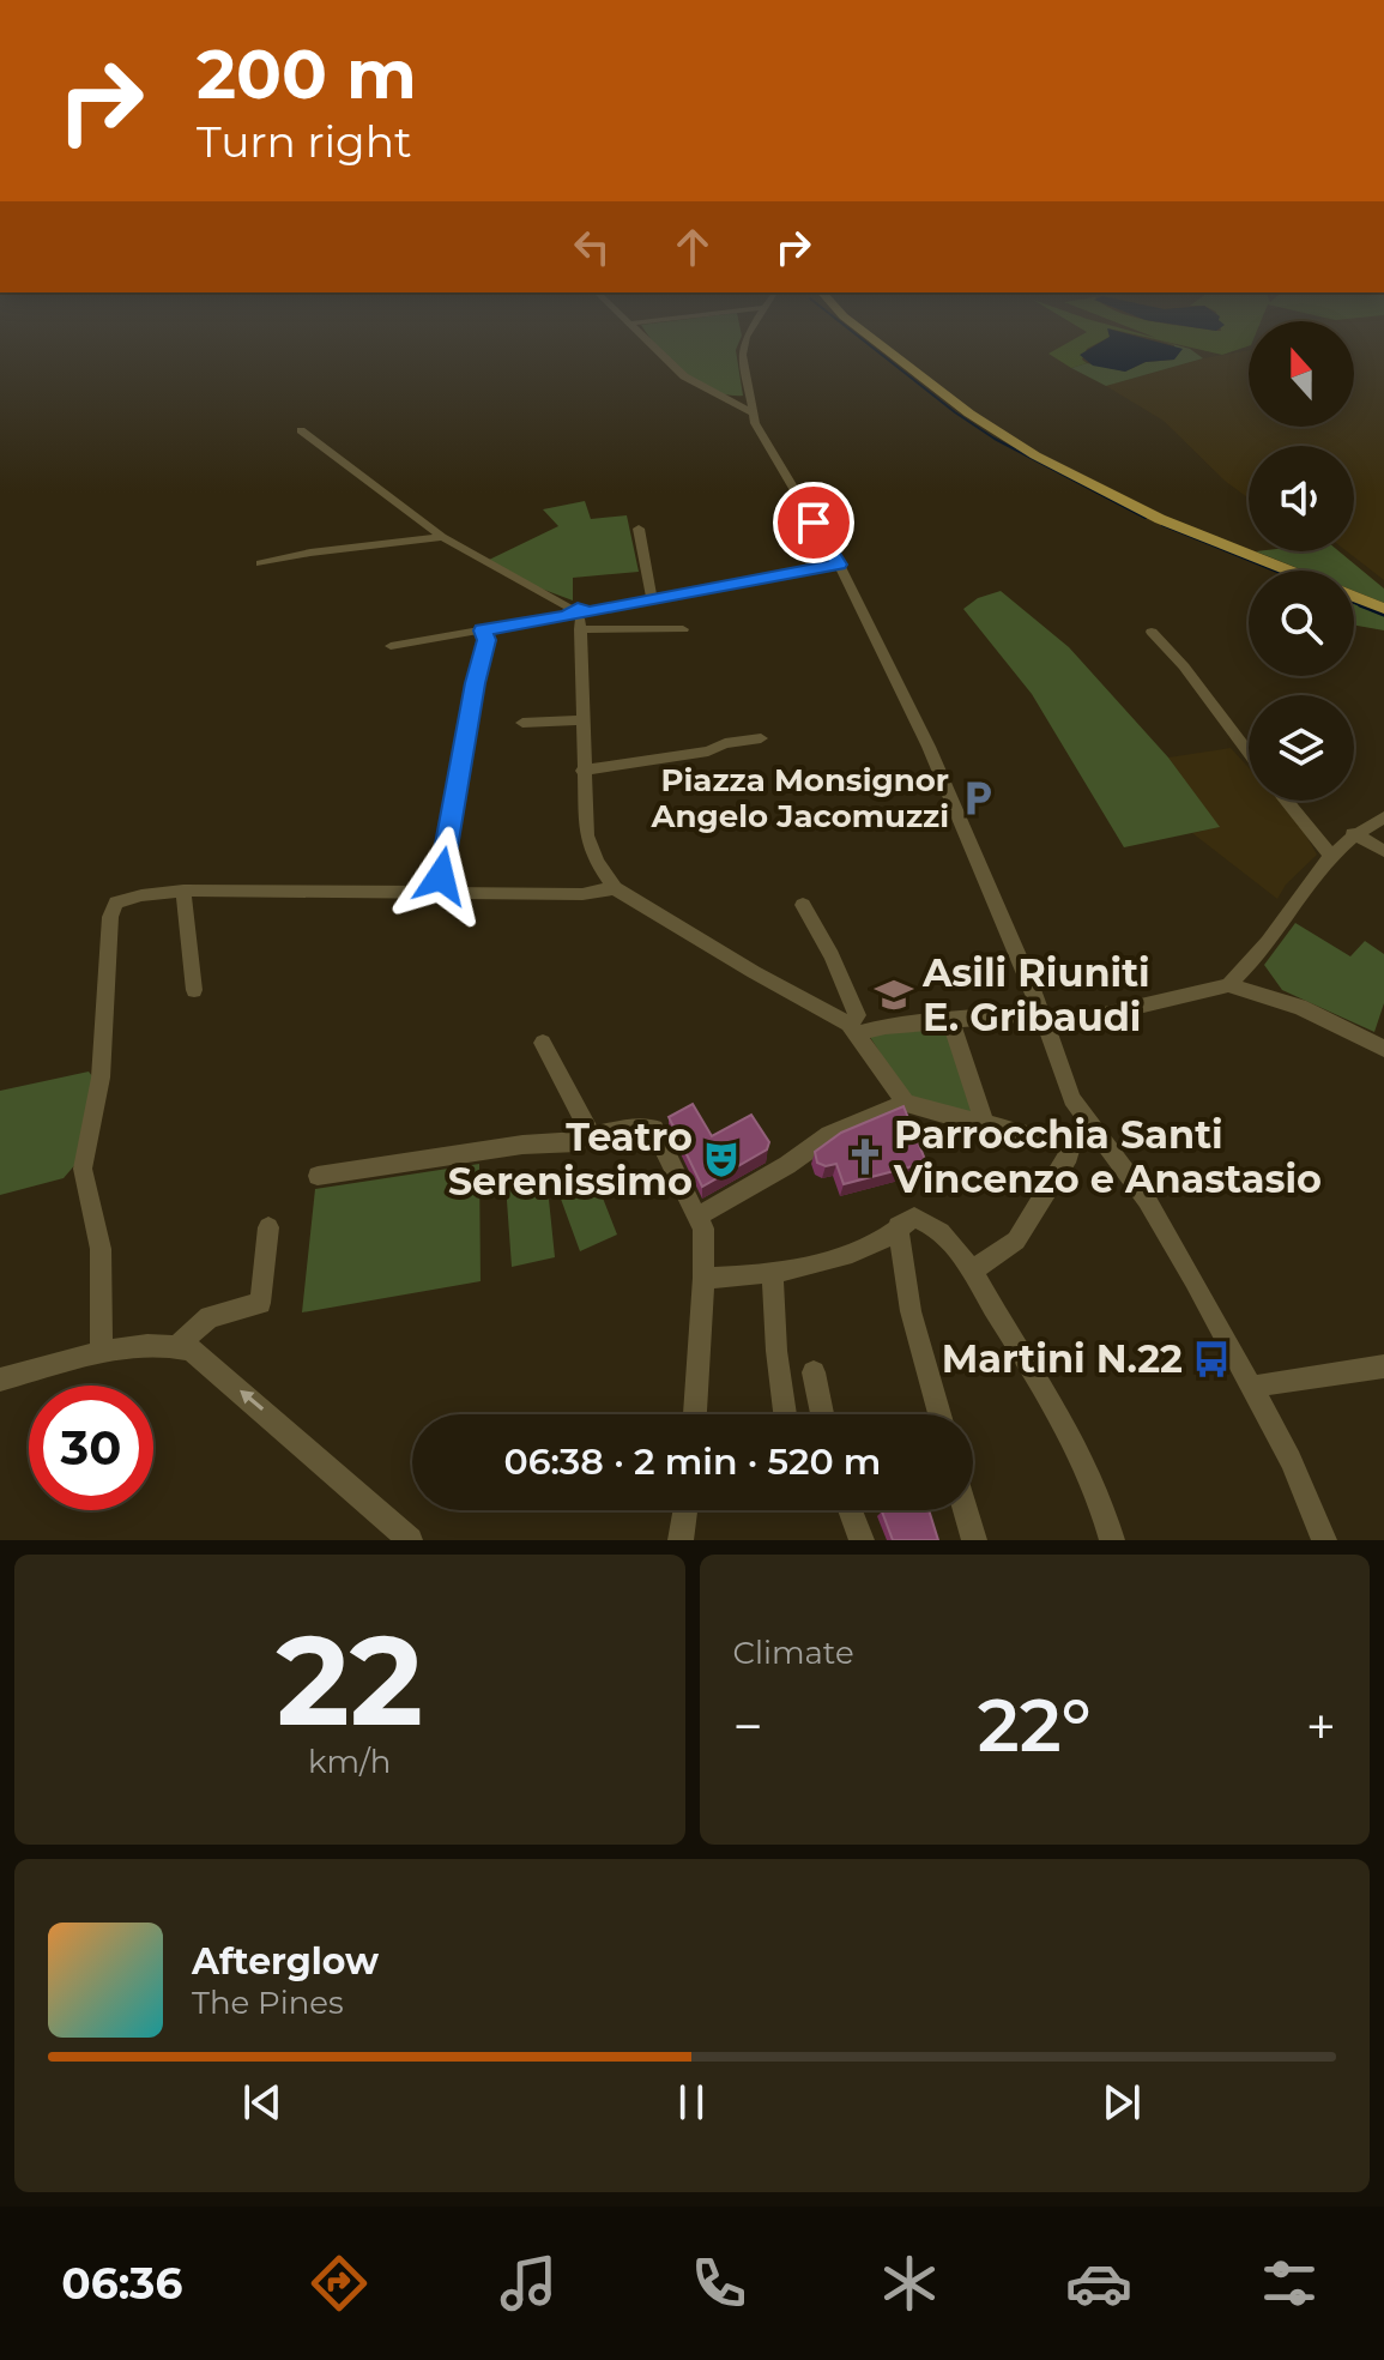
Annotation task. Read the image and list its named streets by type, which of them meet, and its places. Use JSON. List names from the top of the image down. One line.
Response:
{"places":{"parking":["Piazza Monsignor Angelo Jacomuzzi"],"school or university":["Asili Riuniti E. Gribaudi"],"church":["Parrocchia Santi Vincenzo e Anastasio"],"theatre":["Teatro Serenissimo"],"bus stop":["Martini N.22"]},"north":"top","page":{"turn":["200 m","Turn right"],"limit":"30","trip":"06:38 · 2 min · 520 m","tile":[["22","km/h"],"Climate"],"heat":["−","22°","+"],"song":["Afterglow","The Pines"],"tabs":"06:36"}}
